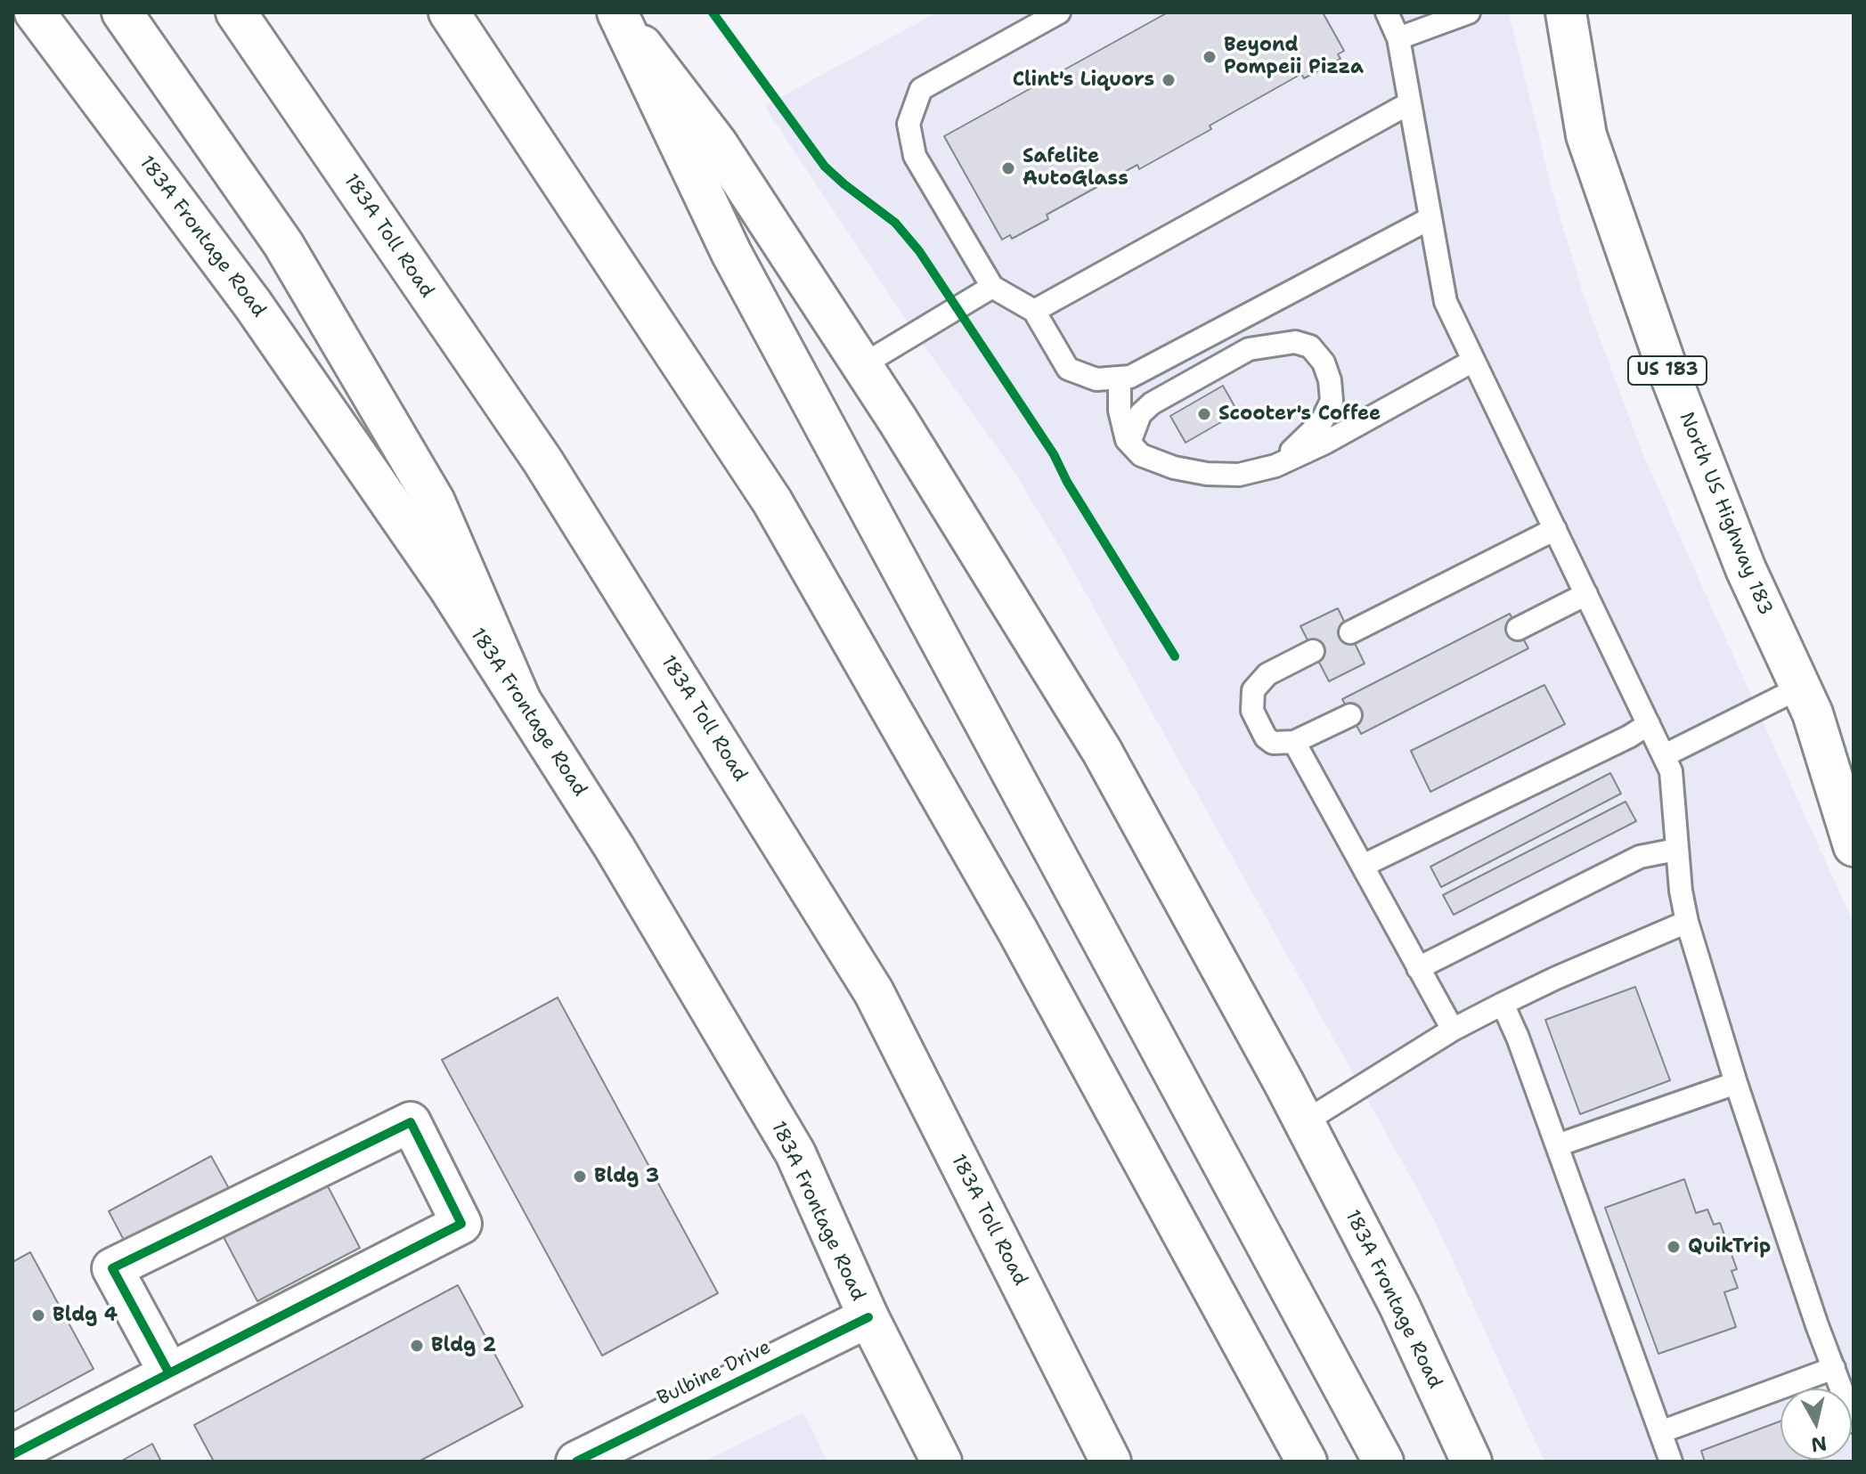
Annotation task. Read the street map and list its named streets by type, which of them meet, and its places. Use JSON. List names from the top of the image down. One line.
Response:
{"streets":{"main road":["183A Toll Road","183A Frontage Road","US 183","North US Highway 183","Bulbine Drive"]},"crossings":[["183A Frontage Road","Bulbine Drive"],["US 183","North US Highway 183"]],"places":["Beyond Pompeii Pizza","Clint's Liquors","Safelite AutoGlass","Scooter's Coffee","Bldg 3","QuikTrip","Bldg 4","Bldg 2"],"north":"bottom"}
